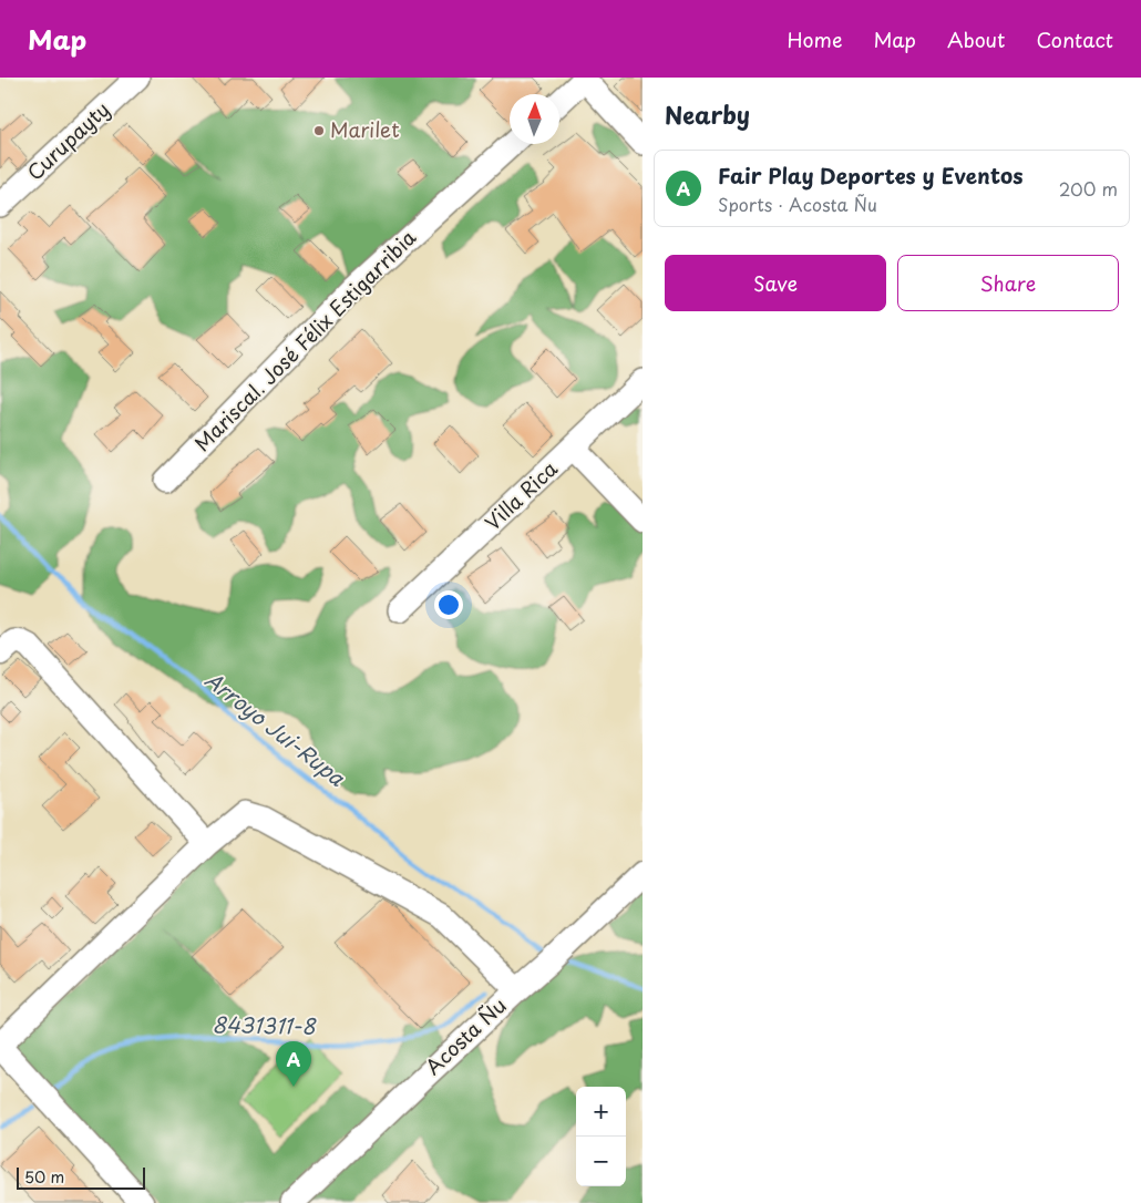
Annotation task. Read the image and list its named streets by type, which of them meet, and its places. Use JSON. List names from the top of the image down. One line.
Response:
{"streets":{"street":["Curupayty","Mariscal. José Félix Estigarribia","Villa Rica","Acosta Ñu"]},"water":["Arroyo Jui-Rupa","8431311-8"],"places":["Marilet"],"scale_bar":"50 m","north":"top","page":{"header":"Map","nav":["Home","Map","About","Contact"],"heading":"Nearby","list":[{"mark":"A","name":"Fair Play Deportes y Eventos","note":"Sports · Acosta Ñu","value":"200 m"}],"buttons":["Save","Share"],"pins":"A","map_buttons":["+","−"],"scale":"50 m"}}
